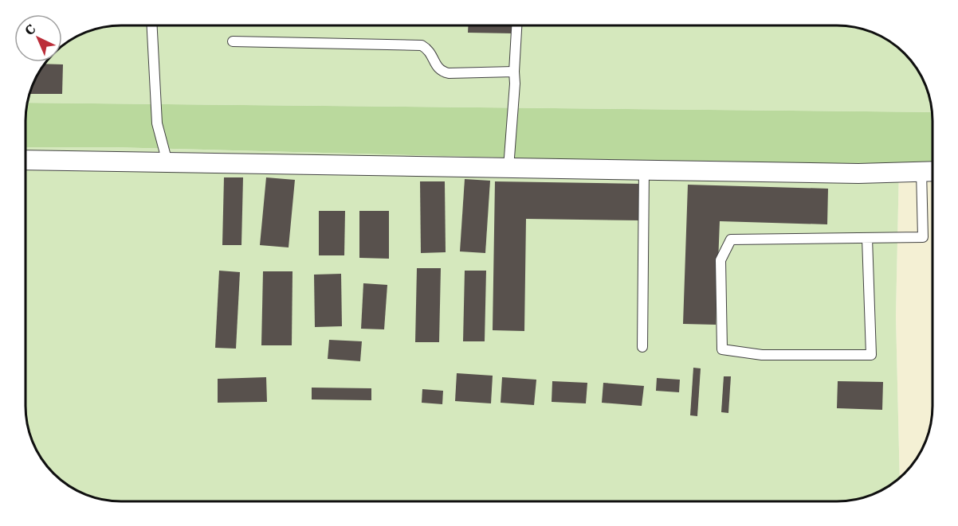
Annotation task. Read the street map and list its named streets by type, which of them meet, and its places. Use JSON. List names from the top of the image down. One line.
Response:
{"north":"top left"}
